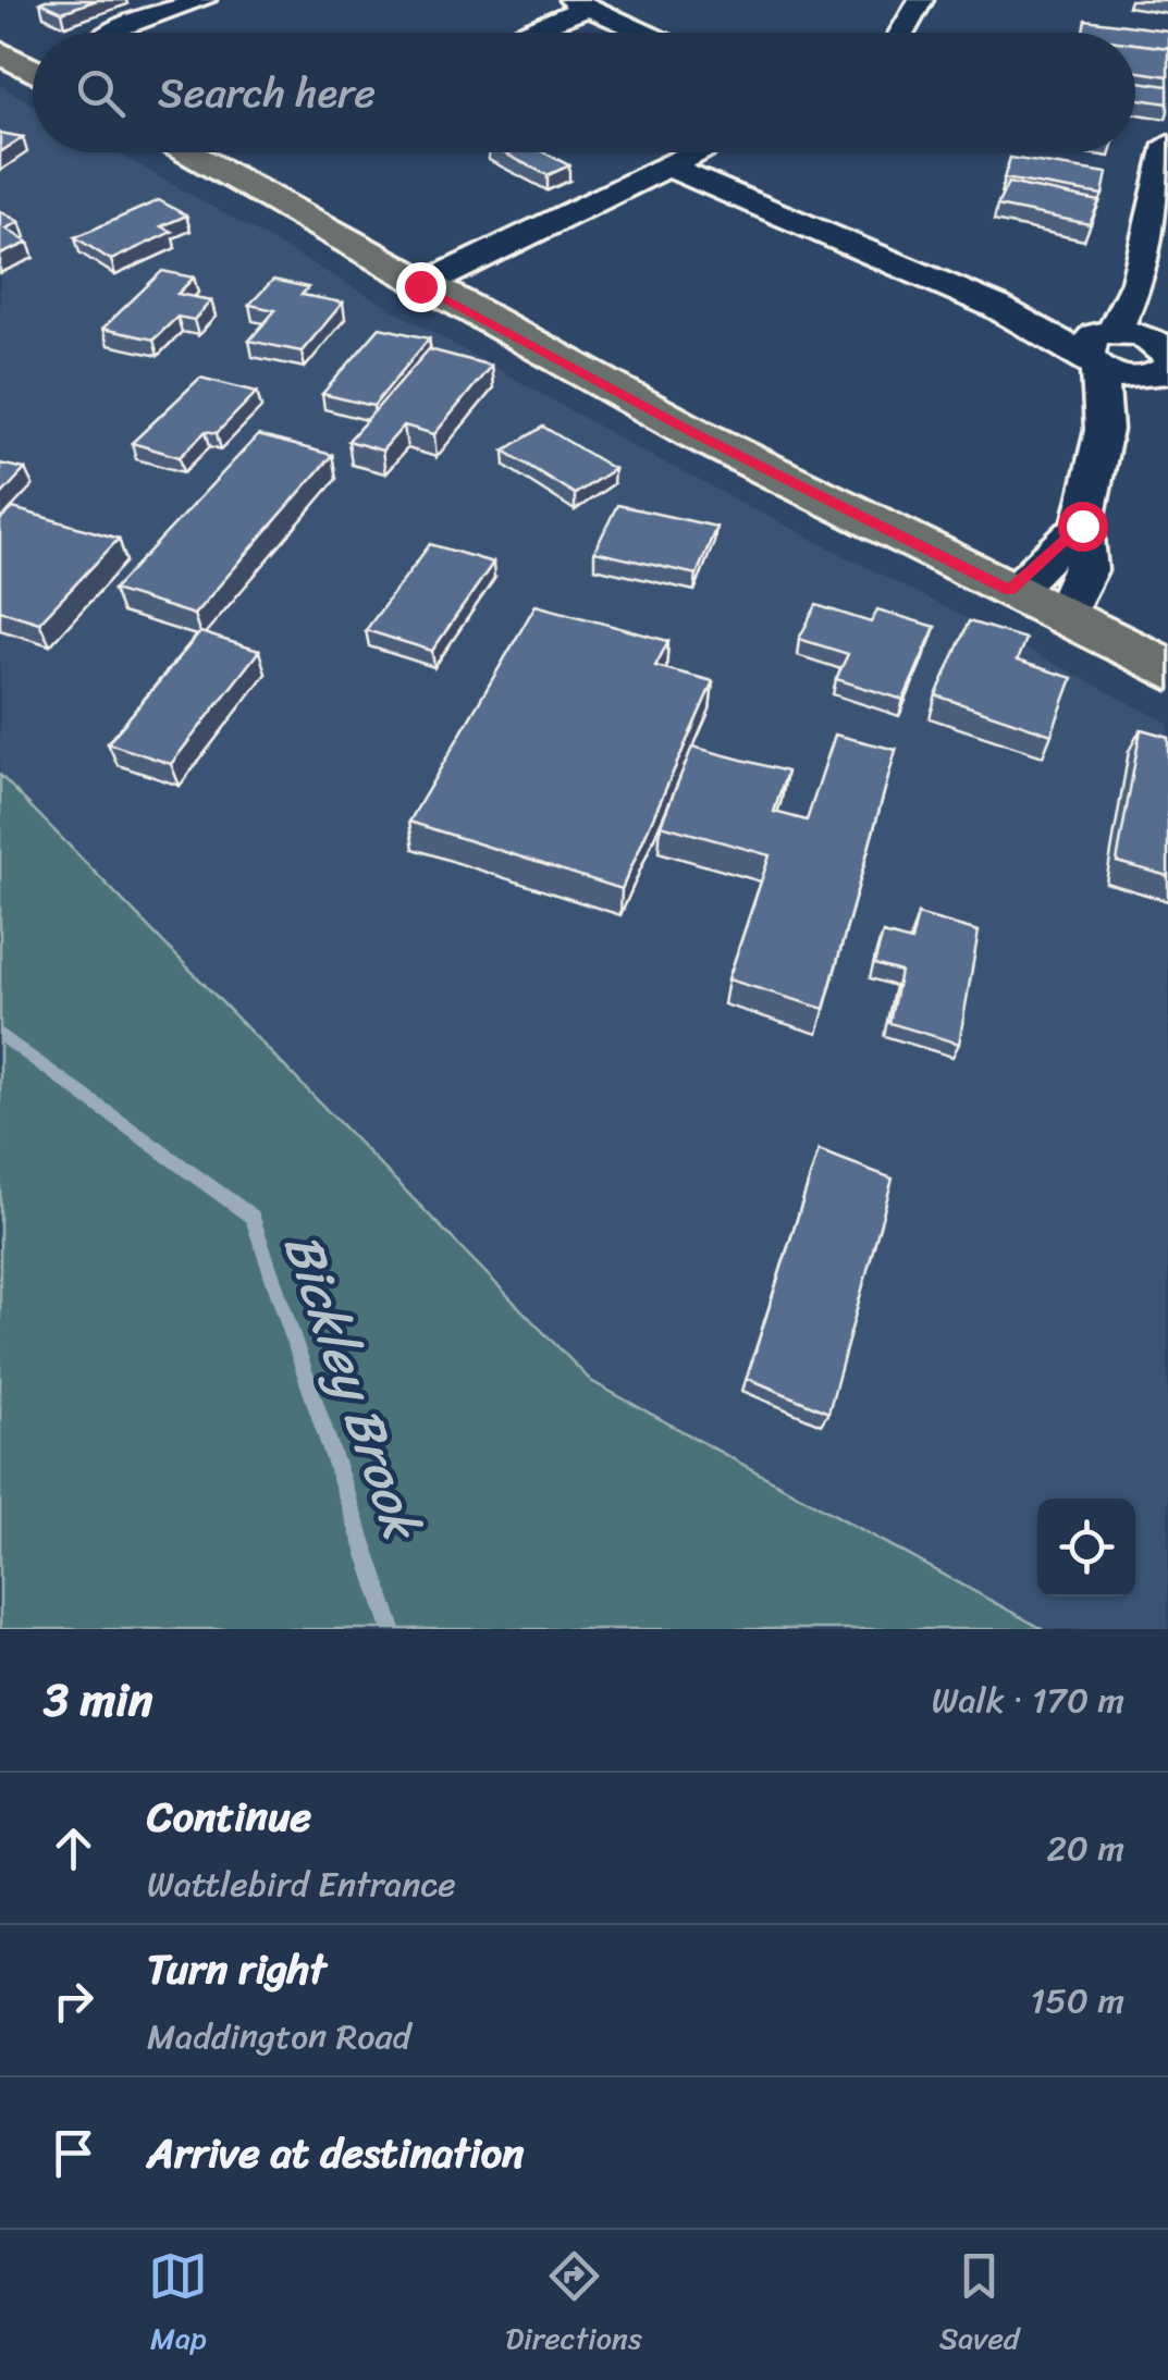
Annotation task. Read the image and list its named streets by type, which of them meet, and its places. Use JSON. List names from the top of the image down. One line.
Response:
{"water":["Bickley Brook"],"page":{"search":"Search here","heading":["3 min","Walk · 170 m"],"list":[["Continue","Wattlebird Entrance","20 m"],["Turn right","Maddington Road","150 m"],"Arrive at destination"],"nav":["Map","Directions","Saved"]}}
